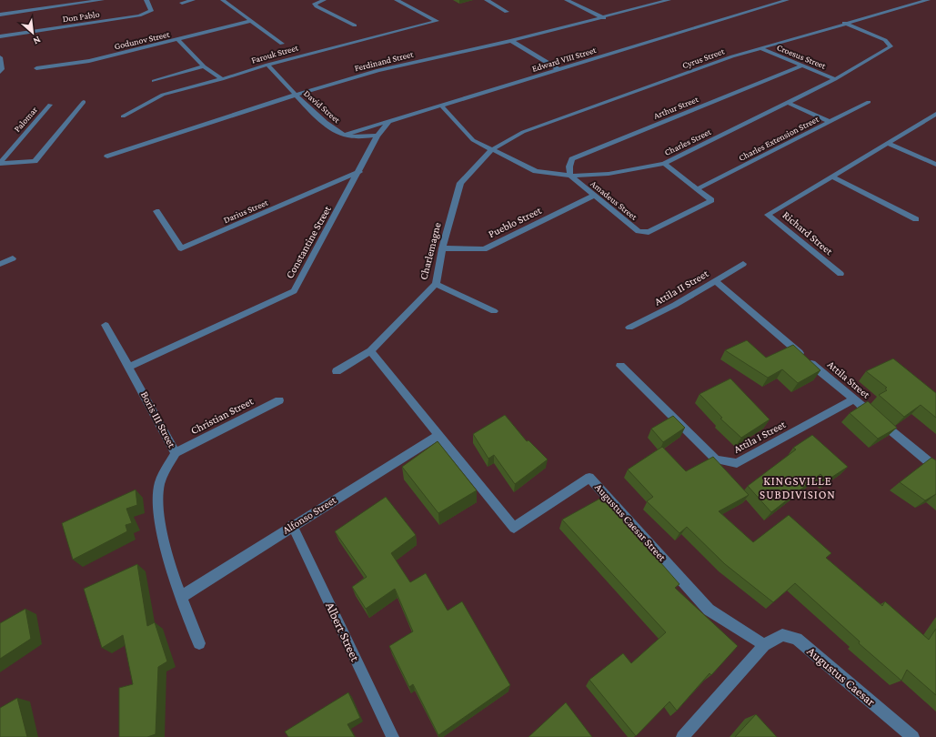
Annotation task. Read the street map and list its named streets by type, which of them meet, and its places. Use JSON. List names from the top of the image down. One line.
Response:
{"streets":{"street":["Don Pablo","Godunov Street","Farouk Street","Croesus Street","Cyrus Street","Edward VIII Street","Ferdinand Street","David Street","Arthur Street","Palomar","Charles Extension Street","Charles Street","Amadeus Street","Darius Street","Pueblo Street","Richard Street","Constantine Street","Charlemagne","Attila II Street","Attila Street","Christian Street","Boris III Street","Attila I Street","Alfonso Street","Augustus Caesar Street","Albert Street","Augustus Caesar"]},"crossings":[["Farouk Street","David Street"],["Croesus Street","Cyrus Street"],["Croesus Street","Arthur Street"],["Croesus Street","Charles Street"],["Cyrus Street","Charles Street"],["Cyrus Street","Charlemagne"],["Edward VIII Street","David Street"],["Edward VIII Street","Charles Street"],["Edward VIII Street","Constantine Street"],["Ferdinand Street","David Street"],["David Street","Constantine Street"],["Arthur Street","Charles Street"],["Arthur Street","Amadeus Street"],["Charles Extension Street","Amadeus Street"],["Charles Street","Amadeus Street"],["Charles Street","Charlemagne"],["Amadeus Street","Pueblo Street"],["Darius Street","Constantine Street"],["Pueblo Street","Charlemagne"],["Constantine Street","Boris III Street"],["Charlemagne","Augustus Caesar Street"],["Attila II Street","Attila Street"],["Attila Street","Attila I Street"],["Christian Street","Boris III Street"],["Boris III Street","Alfonso Street"],["Alfonso Street","Augustus Caesar Street"],["Alfonso Street","Albert Street"],["Augustus Caesar Street","Augustus Caesar"]],"districts":["KINGSVILLE SUBDIVISION"],"north":"bottom right"}
